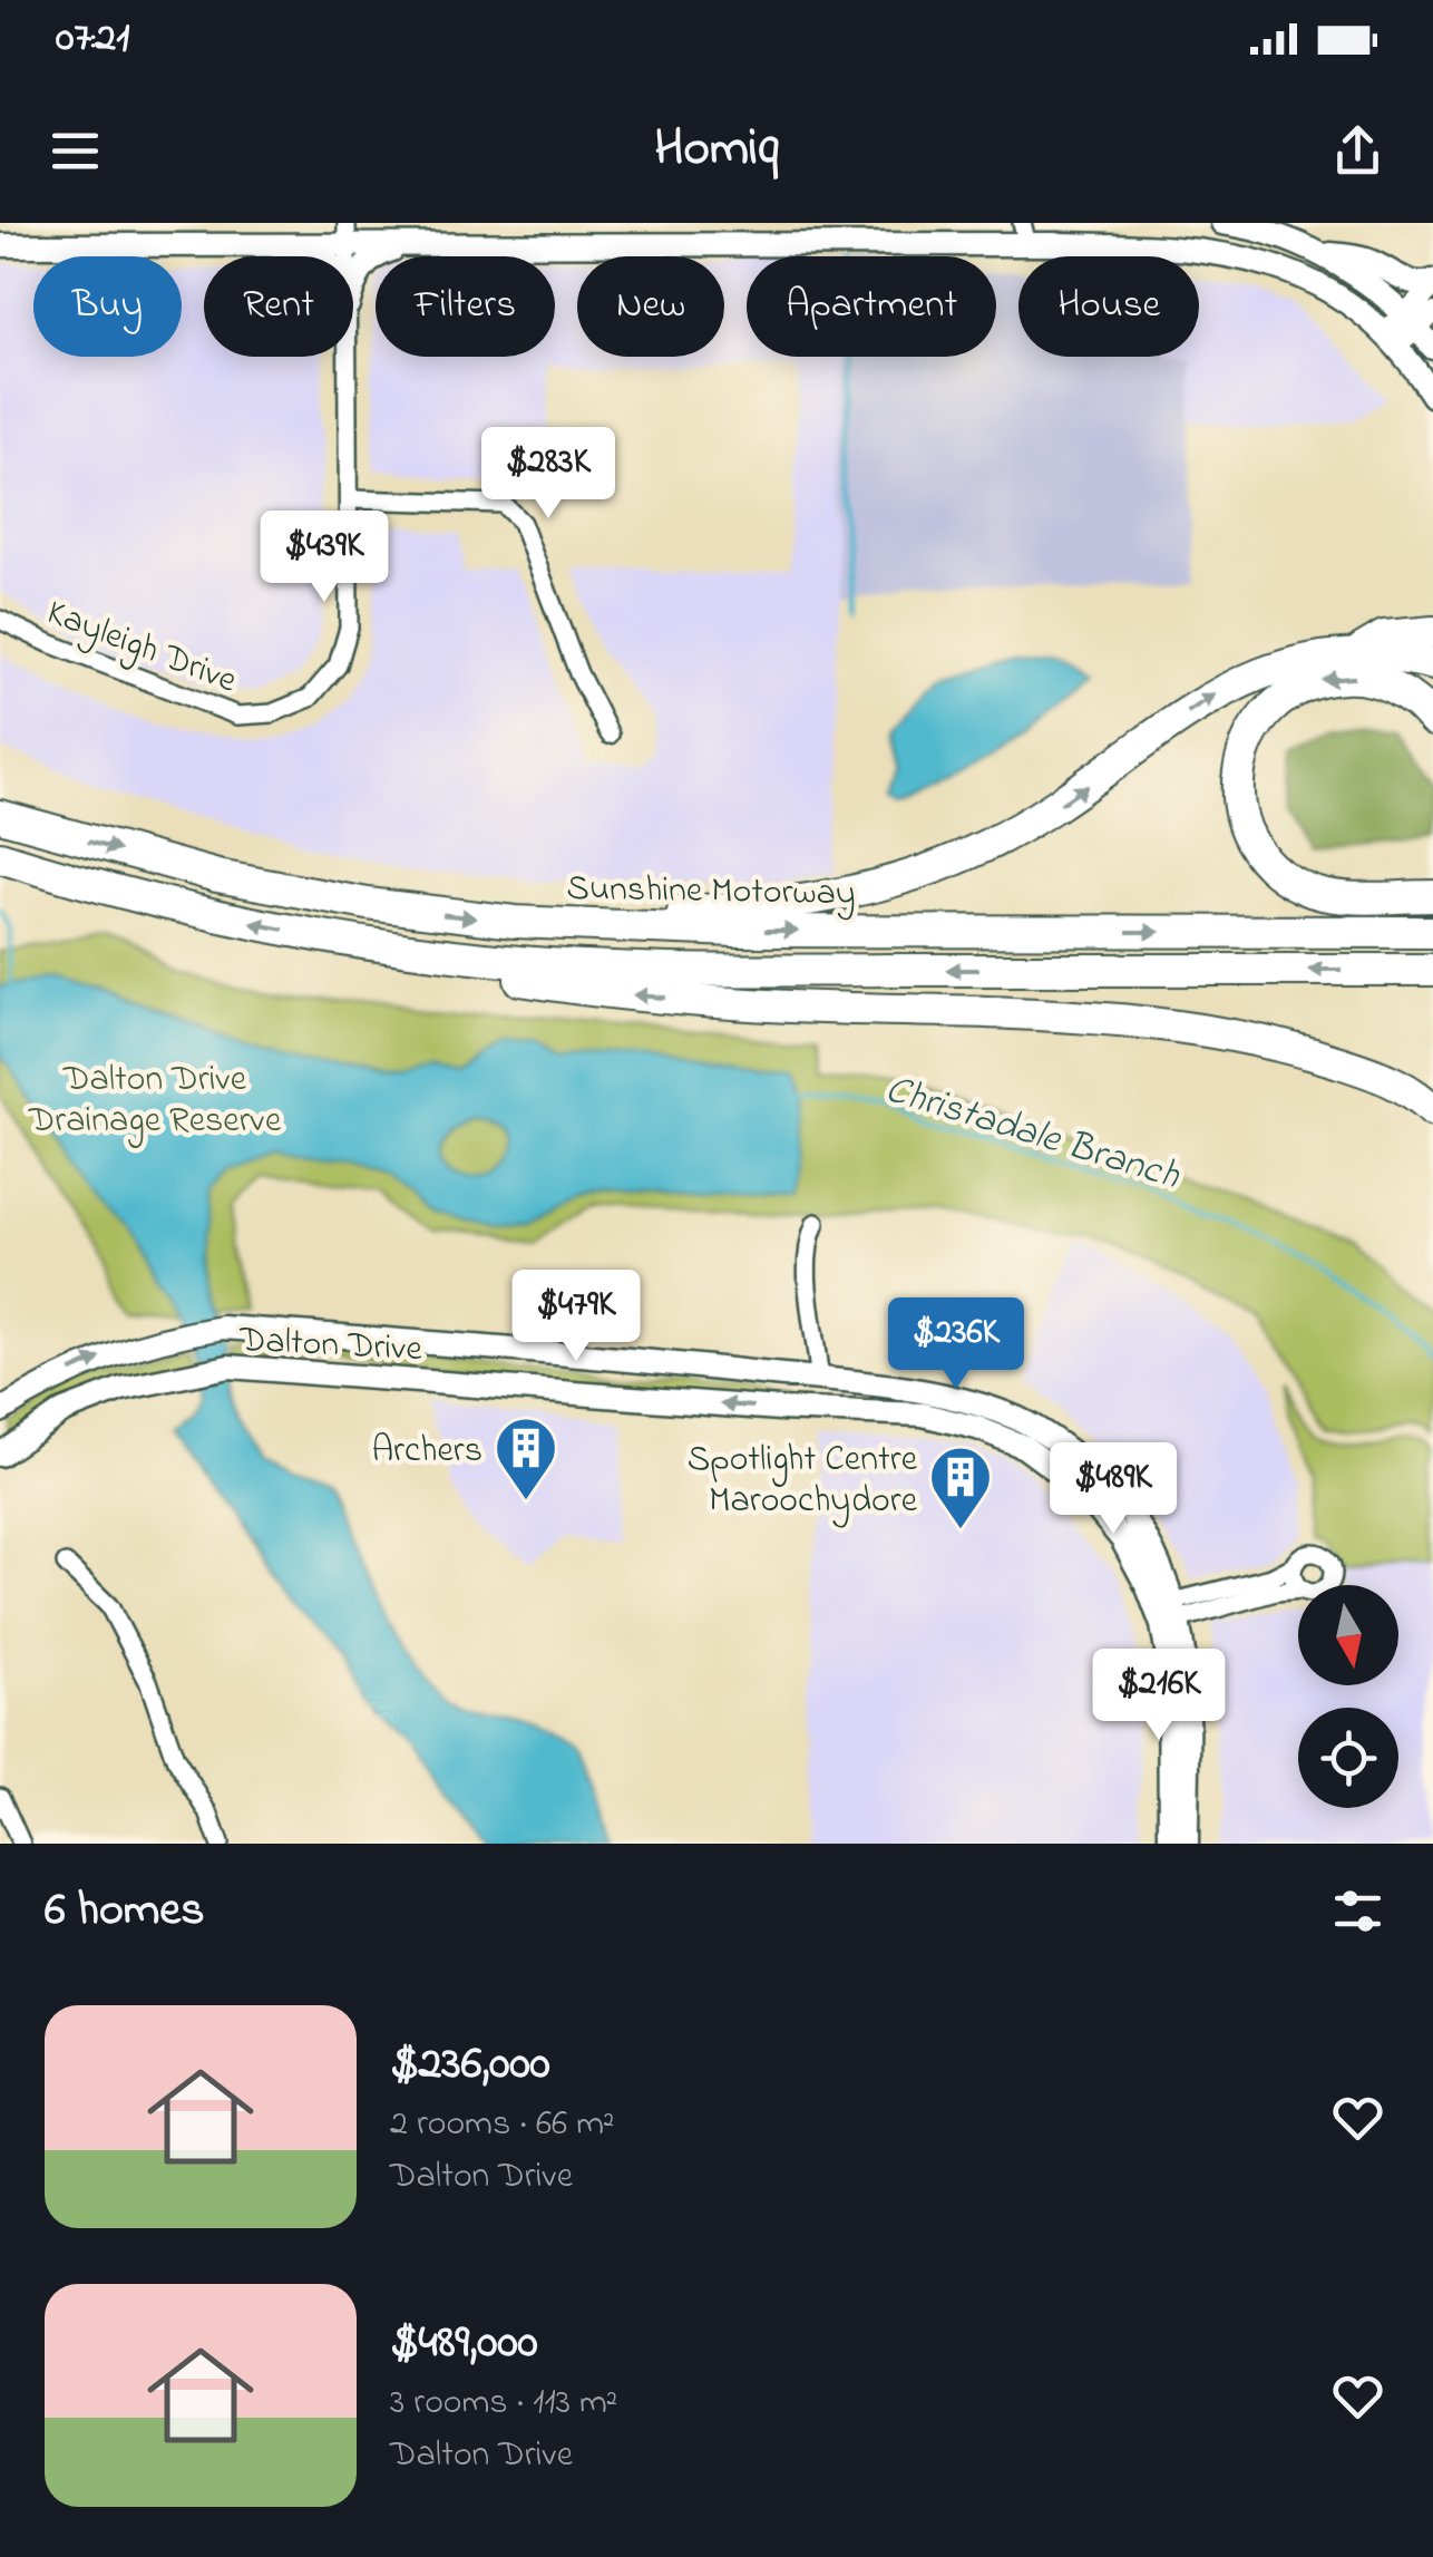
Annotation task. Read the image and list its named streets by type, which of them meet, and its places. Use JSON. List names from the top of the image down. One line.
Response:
{"streets":{"highway":["Sunshine Motorway"],"main road":["Dalton Drive"],"street":["Kayleigh Drive"]},"water":["Christadale Branch"],"parks":["Dalton Drive Drainage Reserve"],"places":{"building":["Archers","Spotlight Centre Maroochydore"]},"north":"bottom","page":{"status":"07:21","header":"Homiq","chip":["Buy","Rent","Filters","New","Apartment","House"],"price":["$283K","$439K","$479K","$236K","$489K","$216K"],"heading":"6 homes","list":[{"name":"$236,000","note":"2 rooms · 66 m² · Dalton Drive"},{"name":"$489,000","note":"3 rooms · 113 m² · Dalton Drive"}]}}
